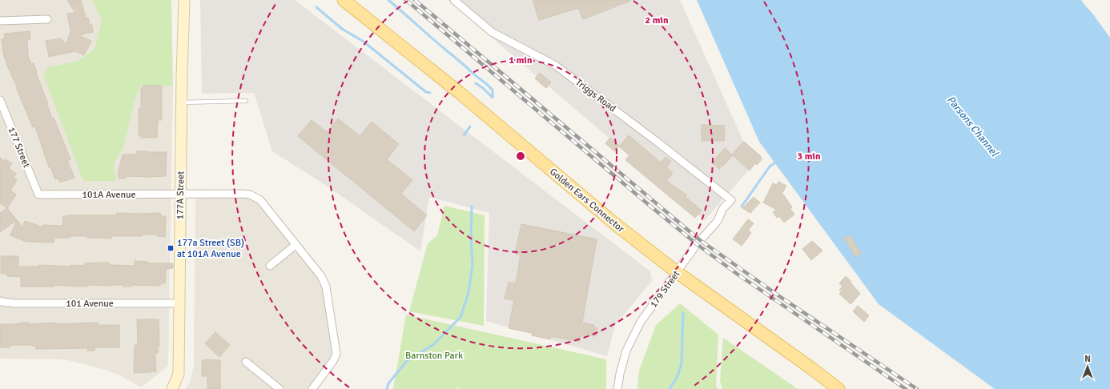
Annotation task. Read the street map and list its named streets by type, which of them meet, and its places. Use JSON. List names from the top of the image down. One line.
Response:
{"streets":{"main road":["Golden Ears Connector"],"street":["Triggs Road","177 Street","101A Avenue","177A Street","179 Street","101 Avenue"]},"crossings":[["Triggs Road","179 Street"],["177 Street","101A Avenue"],["101A Avenue","177A Street"],["177A Street","101 Avenue"],["Golden Ears Connector","179 Street"]],"water":["Parsons Channel"],"parks":["Barnston Park"],"places":{"transit":["177a Street (SB) at 101A Avenue"]},"north":"top","rings":["2 min","1 min","3 min"]}
